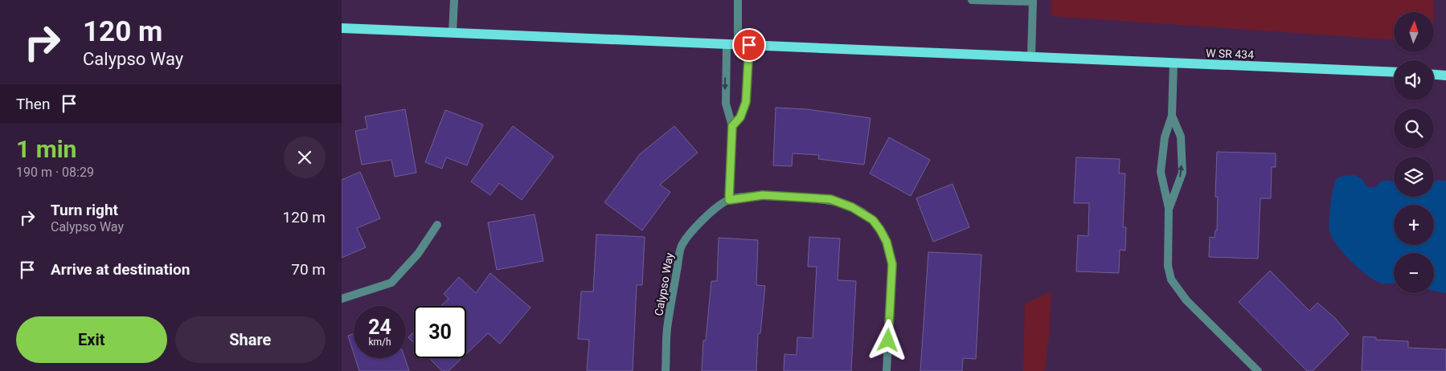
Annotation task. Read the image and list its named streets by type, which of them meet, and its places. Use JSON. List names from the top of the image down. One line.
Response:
{"streets":{"main road":["W SR 434"],"street":["Calypso Way"]},"north":"top","page":{"turn":["120 m","Calypso Way"],"map_buttons":["+","−"],"then":"Then","heading":["1 min","190 m · 08:29"],"list":[{"name":"Turn right","note":"Calypso Way","value":"120 m"},{"name":"Arrive at destination","value":"70 m"}],"speed":"24 km/h","limit":"30","buttons":["Exit","Share"]}}
